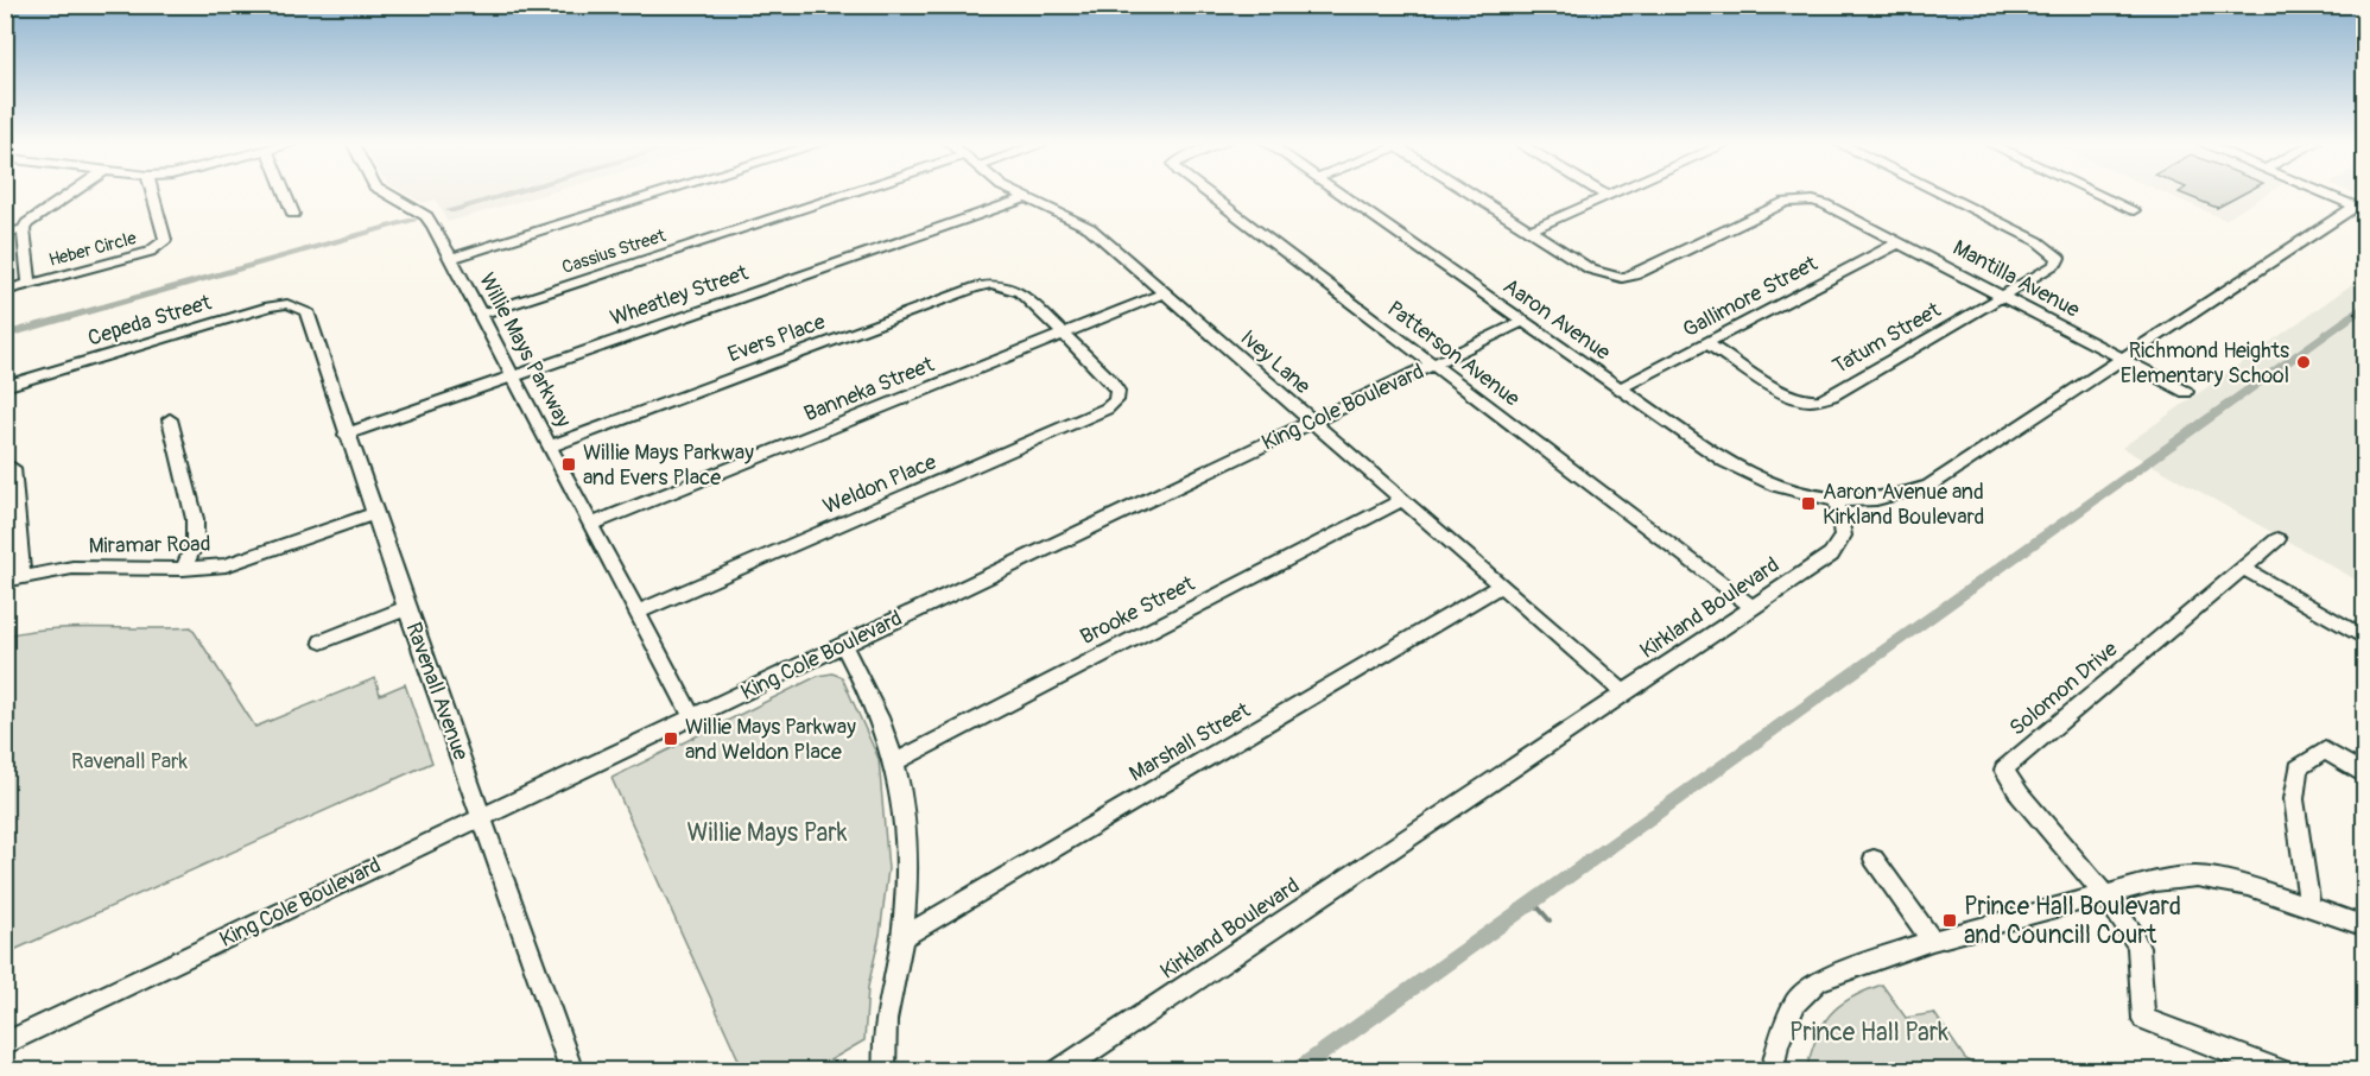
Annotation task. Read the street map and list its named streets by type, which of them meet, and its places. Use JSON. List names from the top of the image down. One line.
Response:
{"streets":{"street":["Heber Circle","Cassius Street","Mantilla Avenue","Wheatley Street","Gallimore Street","Aaron Avenue","Cepeda Street","Evers Place","Tatum Street","Willie Mays Parkway","Patterson Avenue","Ivey Lane","Banneka Street","King Cole Boulevard","Weldon Place","Miramar Road","Kirkland Boulevard","Brooke Street","Solomon Drive","Ravenall Avenue","Marshall Street"]},"crossings":[["Cassius Street","Willie Mays Parkway"],["Mantilla Avenue","Gallimore Street"],["Mantilla Avenue","Tatum Street"],["Wheatley Street","Willie Mays Parkway"],["Wheatley Street","Ivey Lane"],["Wheatley Street","Ravenall Avenue"],["Gallimore Street","Aaron Avenue"],["Gallimore Street","Tatum Street"],["Aaron Avenue","King Cole Boulevard"],["Aaron Avenue","Kirkland Boulevard"],["Cepeda Street","Ravenall Avenue"],["Evers Place","Willie Mays Parkway"],["Evers Place","Banneka Street"],["Evers Place","Weldon Place"],["Willie Mays Parkway","Banneka Street"],["Willie Mays Parkway","King Cole Boulevard"],["Willie Mays Parkway","Weldon Place"],["Patterson Avenue","King Cole Boulevard"],["Patterson Avenue","Kirkland Boulevard"],["Ivey Lane","Banneka Street"],["Ivey Lane","King Cole Boulevard"],["Ivey Lane","Kirkland Boulevard"],["Ivey Lane","Brooke Street"],["Ivey Lane","Marshall Street"],["Banneka Street","Weldon Place"],["King Cole Boulevard","Ravenall Avenue"],["Miramar Road","Ravenall Avenue"]],"parks":["Ravenall Park","Willie Mays Park","Prince Hall Park"],"places":{"other":["Richmond Heights Elementary School"],"transit":["Willie Mays Parkway and Evers Place","Aaron Avenue and Kirkland Boulevard","Willie Mays Parkway and Weldon Place","Prince Hall Boulevard and Councill Court"]}}
